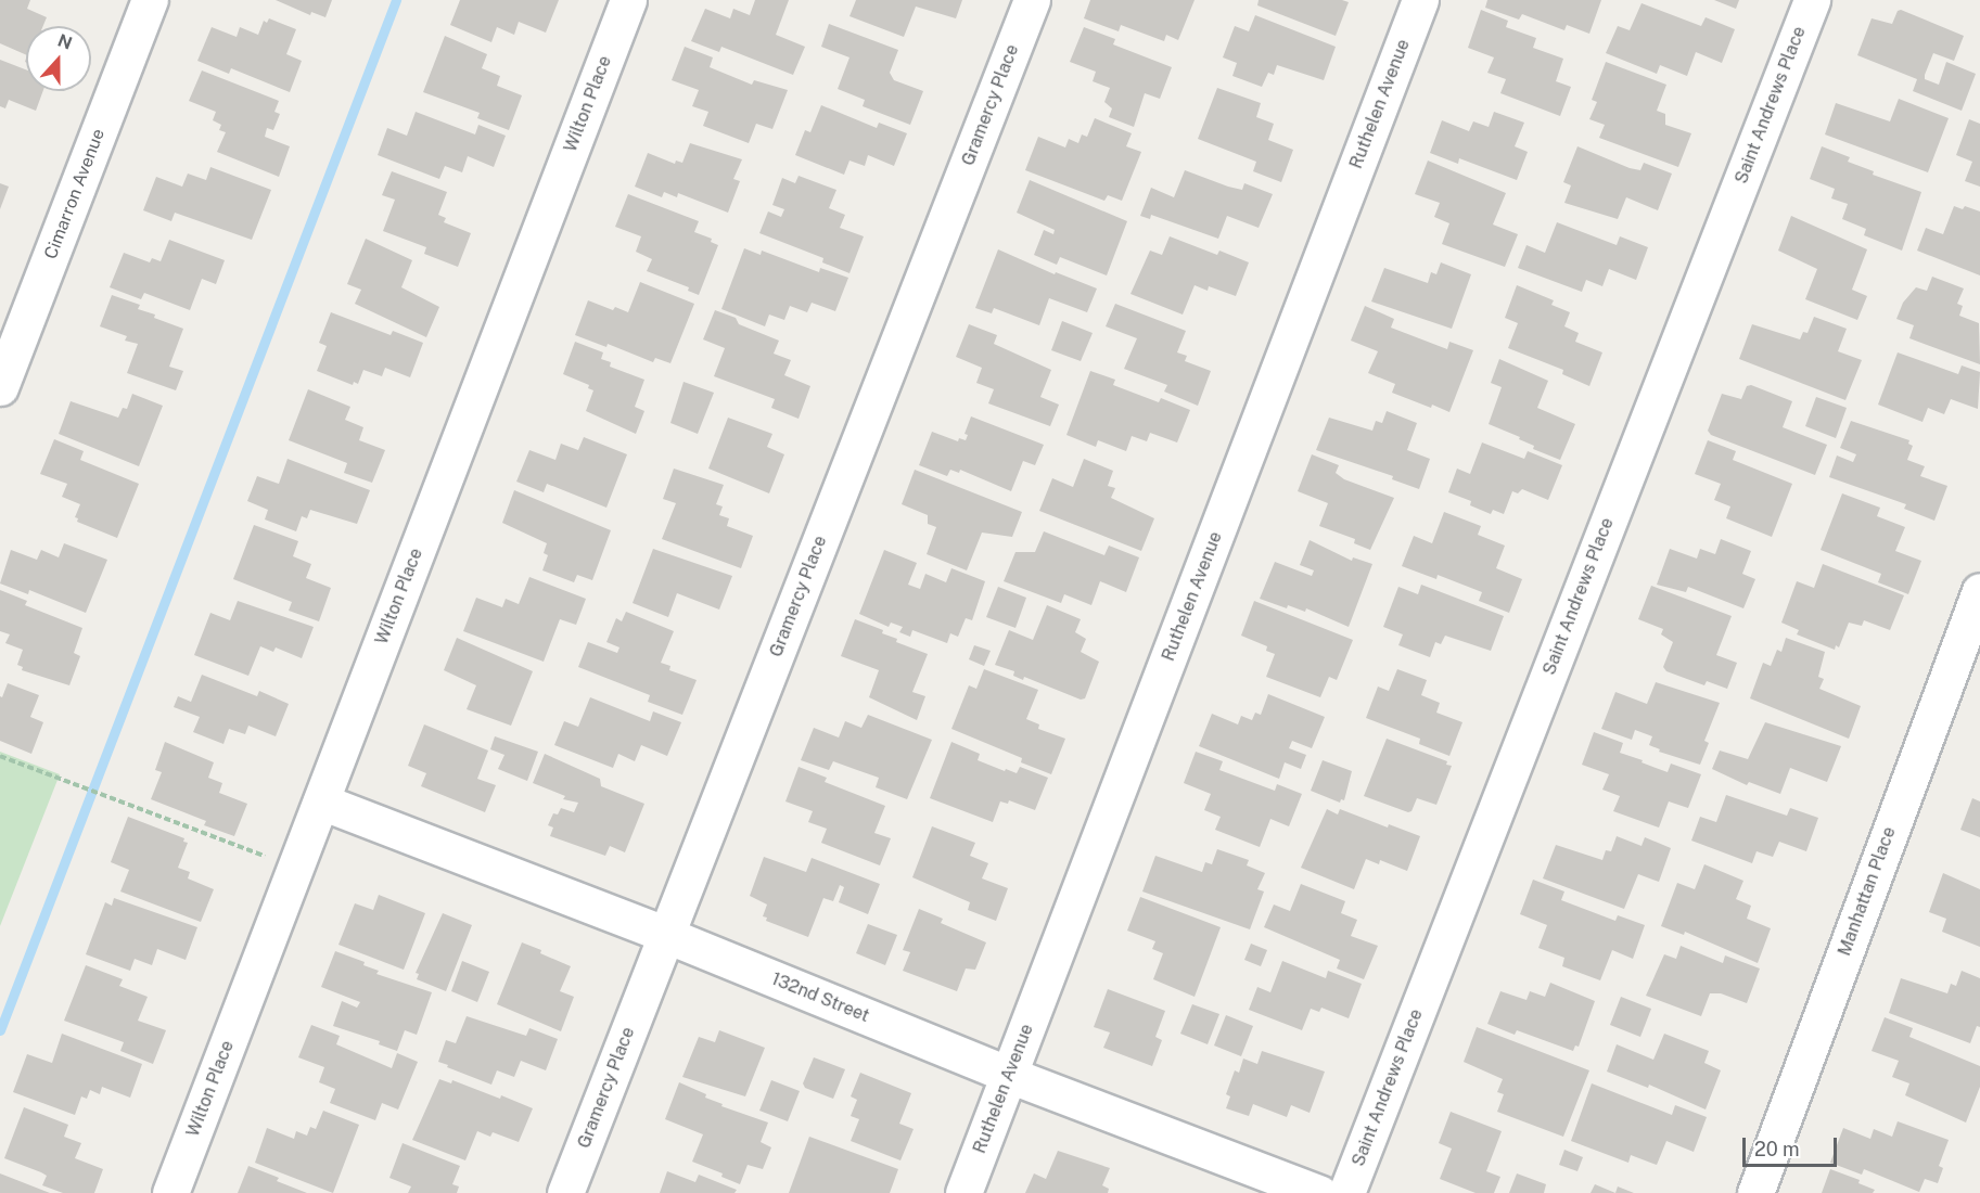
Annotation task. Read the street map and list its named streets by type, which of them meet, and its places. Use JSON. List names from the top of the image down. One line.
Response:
{"streets":{"street":["Wilton Place","Ruthelen Avenue","Gramercy Place","Saint Andrews Place","Cimarron Avenue","Manhattan Place","132nd Street"]},"crossings":[["Wilton Place","132nd Street"],["Ruthelen Avenue","132nd Street"],["Gramercy Place","132nd Street"]],"scale_bar":"20 m","north":"top"}
